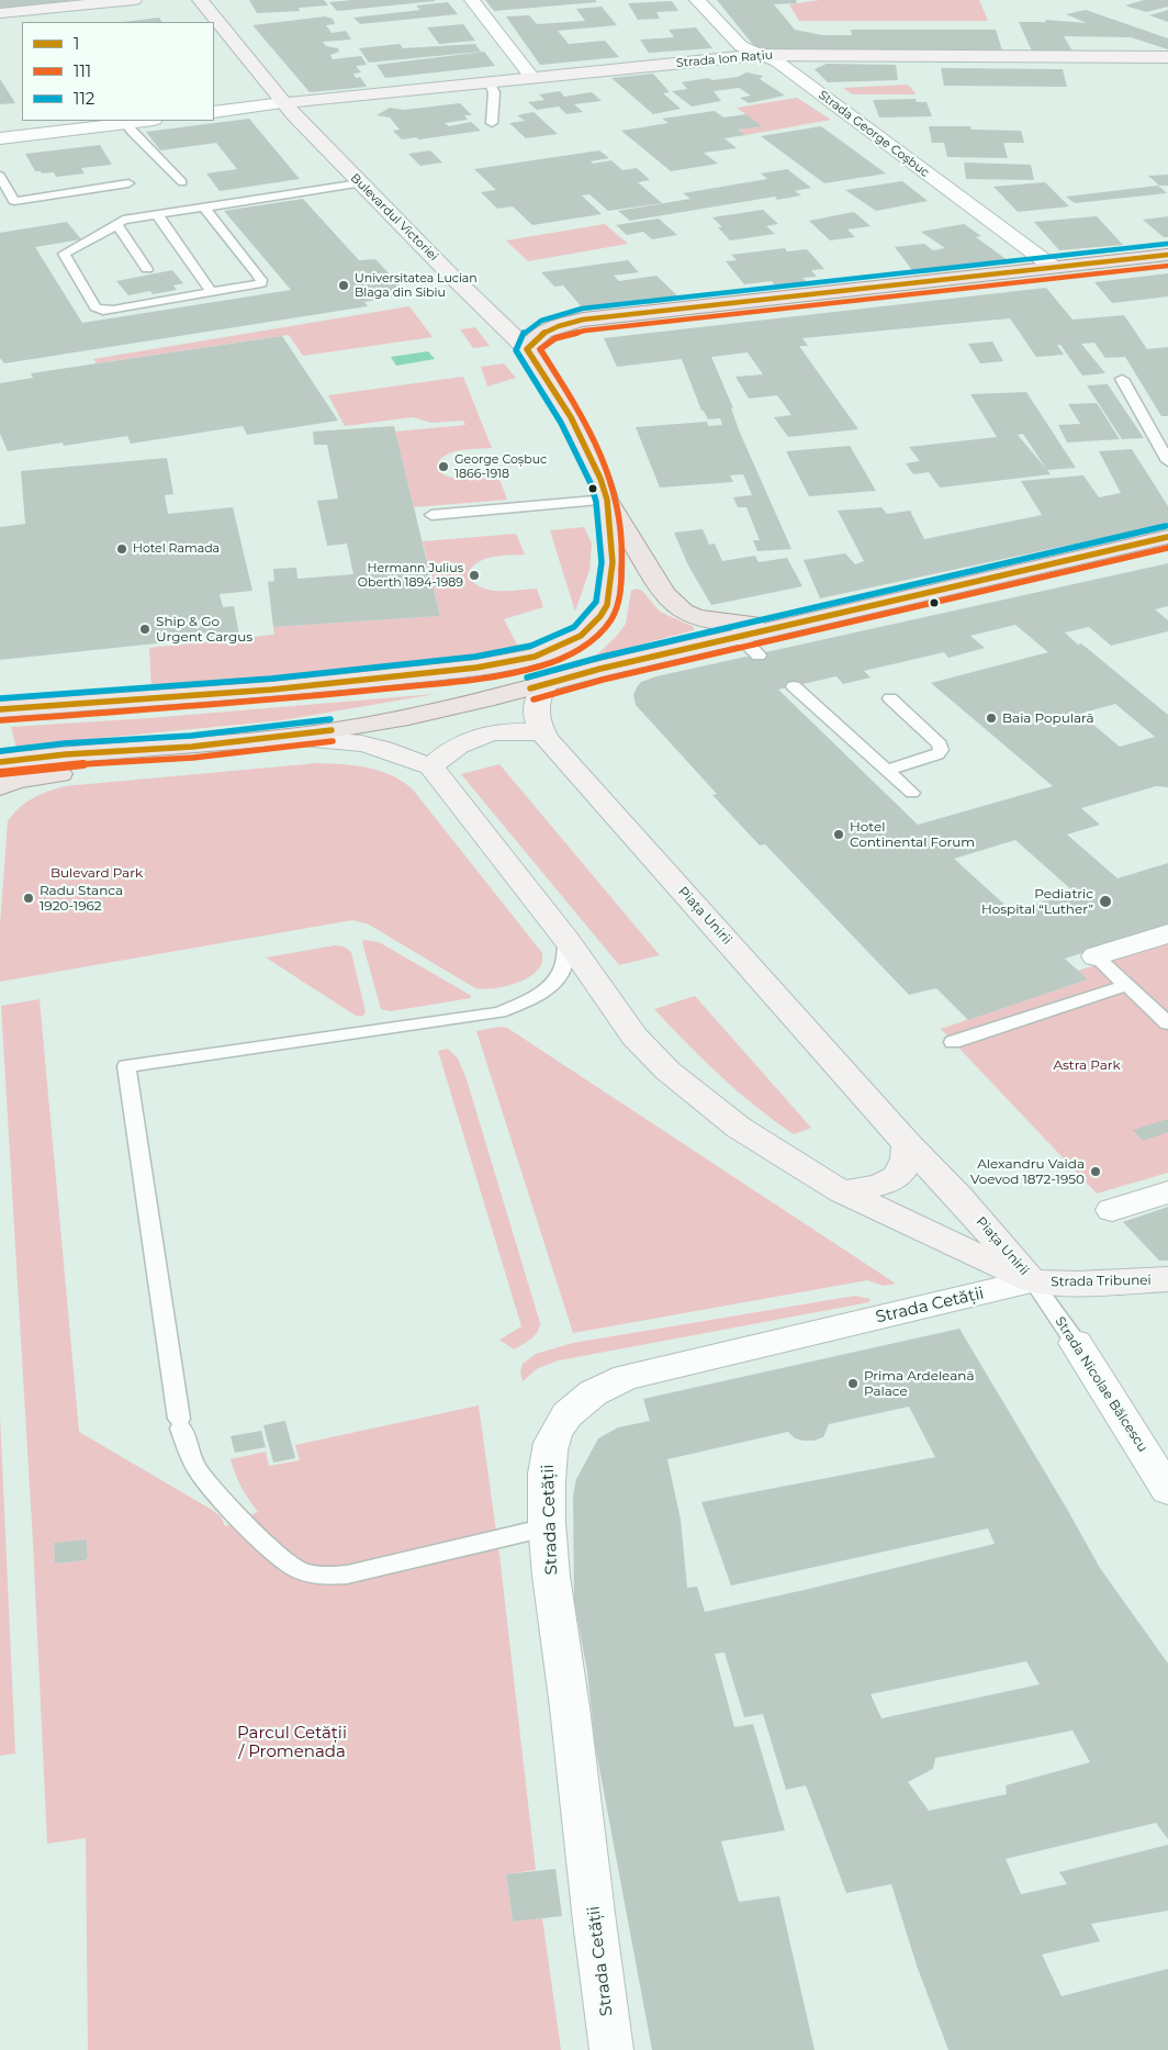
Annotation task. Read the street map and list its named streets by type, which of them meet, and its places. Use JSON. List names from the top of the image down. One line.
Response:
{"streets":{"main road":["Bulevardul Victoriei"],"street":["Strada Ion Rațiu","Strada George Coșbuc","Piața Unirii","Strada Tribunei","Strada Cetății","Strada Nicolae Bălcescu"]},"crossings":[["Strada Ion Rațiu","Strada George Coșbuc"],["Strada Ion Rațiu","Bulevardul Victoriei"],["Piața Unirii","Strada Tribunei"],["Piața Unirii","Strada Cetății"],["Piața Unirii","Strada Nicolae Bălcescu"],["Strada Tribunei","Strada Cetății"],["Strada Tribunei","Strada Nicolae Bălcescu"],["Strada Cetății","Strada Nicolae Bălcescu"]],"parks":["Bulevard Park","Astra Park","Parcul Cetății / Promenada"],"places":["Universitatea Lucian Blaga din Sibiu","George Coșbuc 1866-1918","Hotel Ramada","Hermann Julius Oberth 1894-1989","Ship & Go Urgent Cargus","Baia Populară","Hotel Continental Forum","Radu Stanca 1920-1962","Pediatric Hospital “Luther”","Alexandru Vaida Voevod 1872-1950","Prima Ardeleană Palace"],"lines":["transit line 112","transit line 1","transit line 111"],"legend":["1","111","112"]}
